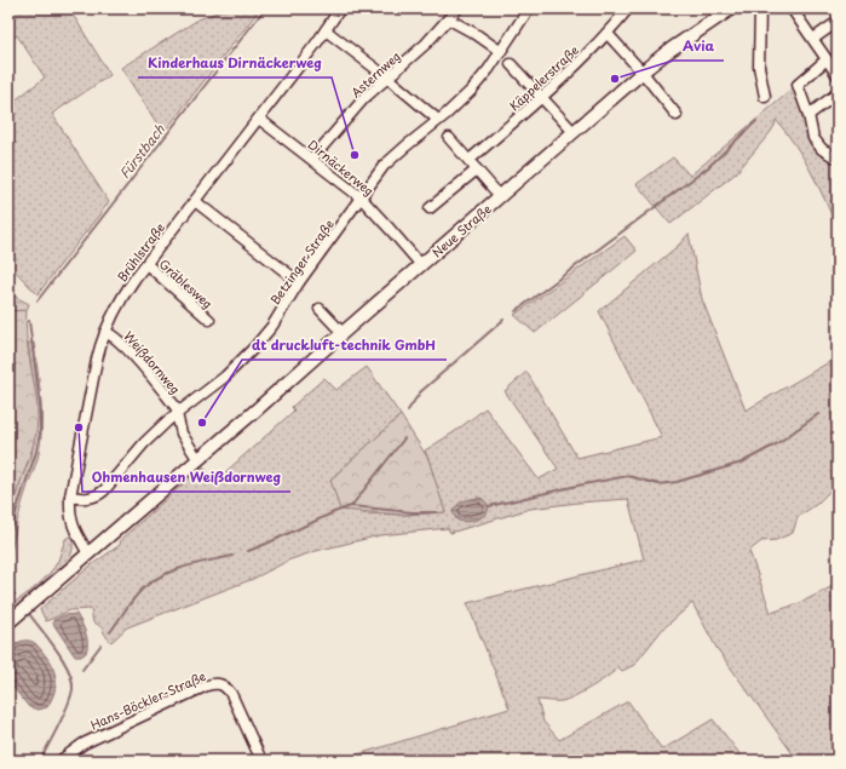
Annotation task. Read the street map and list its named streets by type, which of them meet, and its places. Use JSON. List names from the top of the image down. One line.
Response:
{"streets":{"main road":["Neue Straße"],"street":["Asternweg","Käppelerstraße","Dirnäckerweg","Brühlstraße","Betzinger Straße","Gräblesweg","Weißdornweg","Hans-Böckler-Straße"]},"crossings":[["Asternweg","Dirnäckerweg"],["Dirnäckerweg","Neue Straße"],["Dirnäckerweg","Brühlstraße"],["Dirnäckerweg","Betzinger Straße"],["Neue Straße","Brühlstraße"],["Neue Straße","Weißdornweg"],["Brühlstraße","Betzinger Straße"],["Brühlstraße","Gräblesweg"],["Brühlstraße","Weißdornweg"],["Betzinger Straße","Weißdornweg"]],"water":["Fürstbach"],"places":["Avia","Kinderhaus Dirnäckerweg","dt druckluft-technik GmbH","Ohmenhausen Weißdornweg"]}
